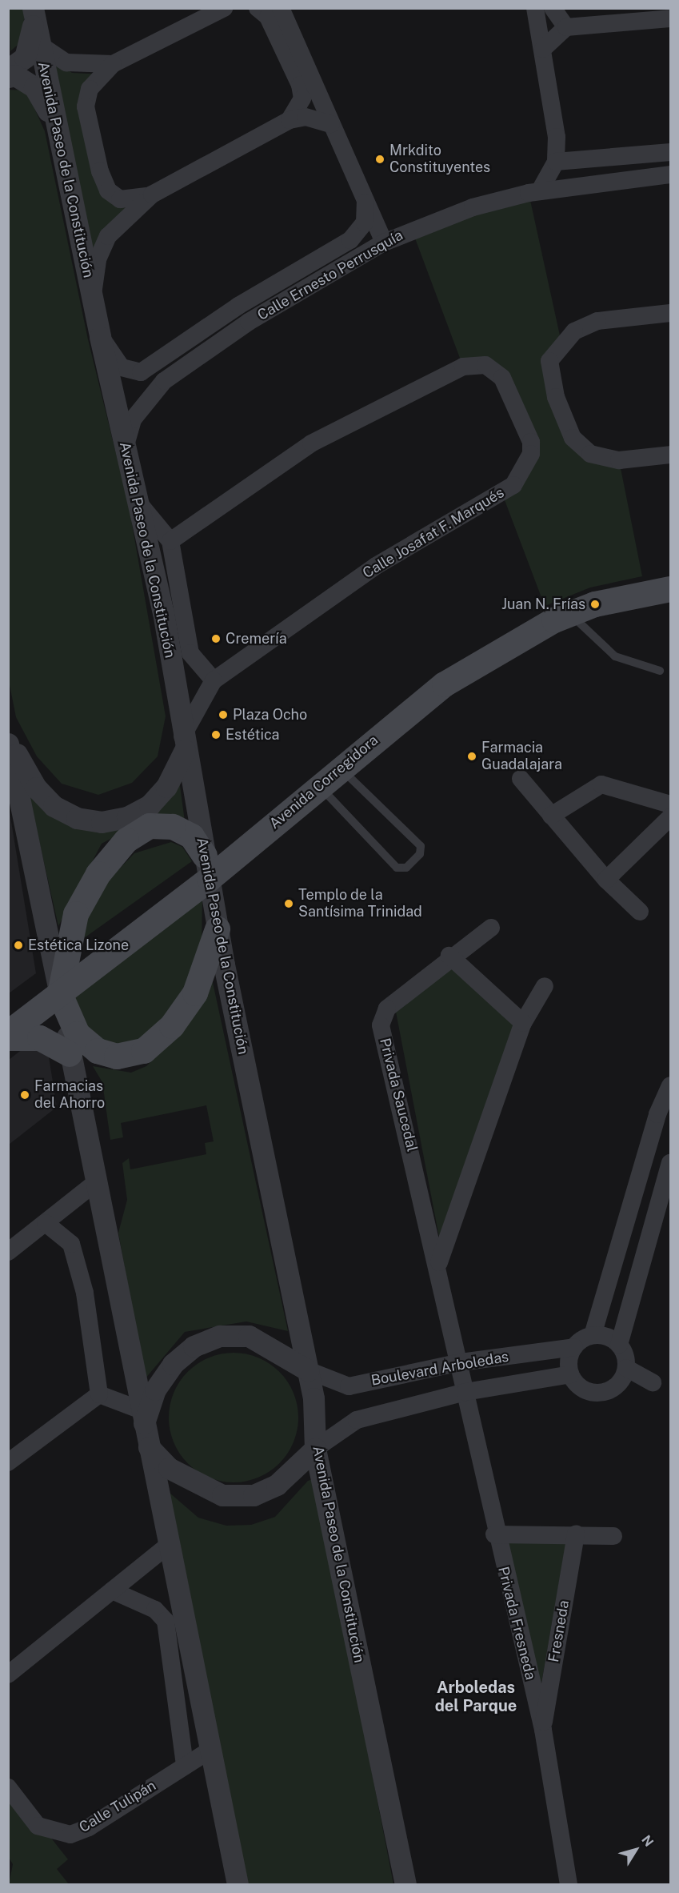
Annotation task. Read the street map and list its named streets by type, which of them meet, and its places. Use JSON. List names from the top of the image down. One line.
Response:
{"streets":{"main road":["Avenida Corregidora"],"street":["Avenida Paseo de la Constitución","Calle Ernesto Perrusquía","Calle Josafat F. Marqués","Privada Saucedal","Boulevard Arboledas","Privada Fresneda","Fresneda","Calle Tulipán"]},"crossings":[["Avenida Paseo de la Constitución","Calle Ernesto Perrusquía"],["Avenida Paseo de la Constitución","Calle Josafat F. Marqués"],["Avenida Paseo de la Constitución","Avenida Corregidora"],["Avenida Paseo de la Constitución","Boulevard Arboledas"],["Privada Saucedal","Boulevard Arboledas"],["Privada Saucedal","Privada Fresneda"],["Boulevard Arboledas","Privada Fresneda"],["Privada Fresneda","Fresneda"]],"districts":["Arboledas del Parque"],"places":["Mrkdito Constituyentes","Juan N. Frías","Cremería","Plaza Ocho","Estética","Farmacia Guadalajara","Templo de la Santísima Trinidad","Estética Lizone","Farmacias del Ahorro"],"north":"top right"}
